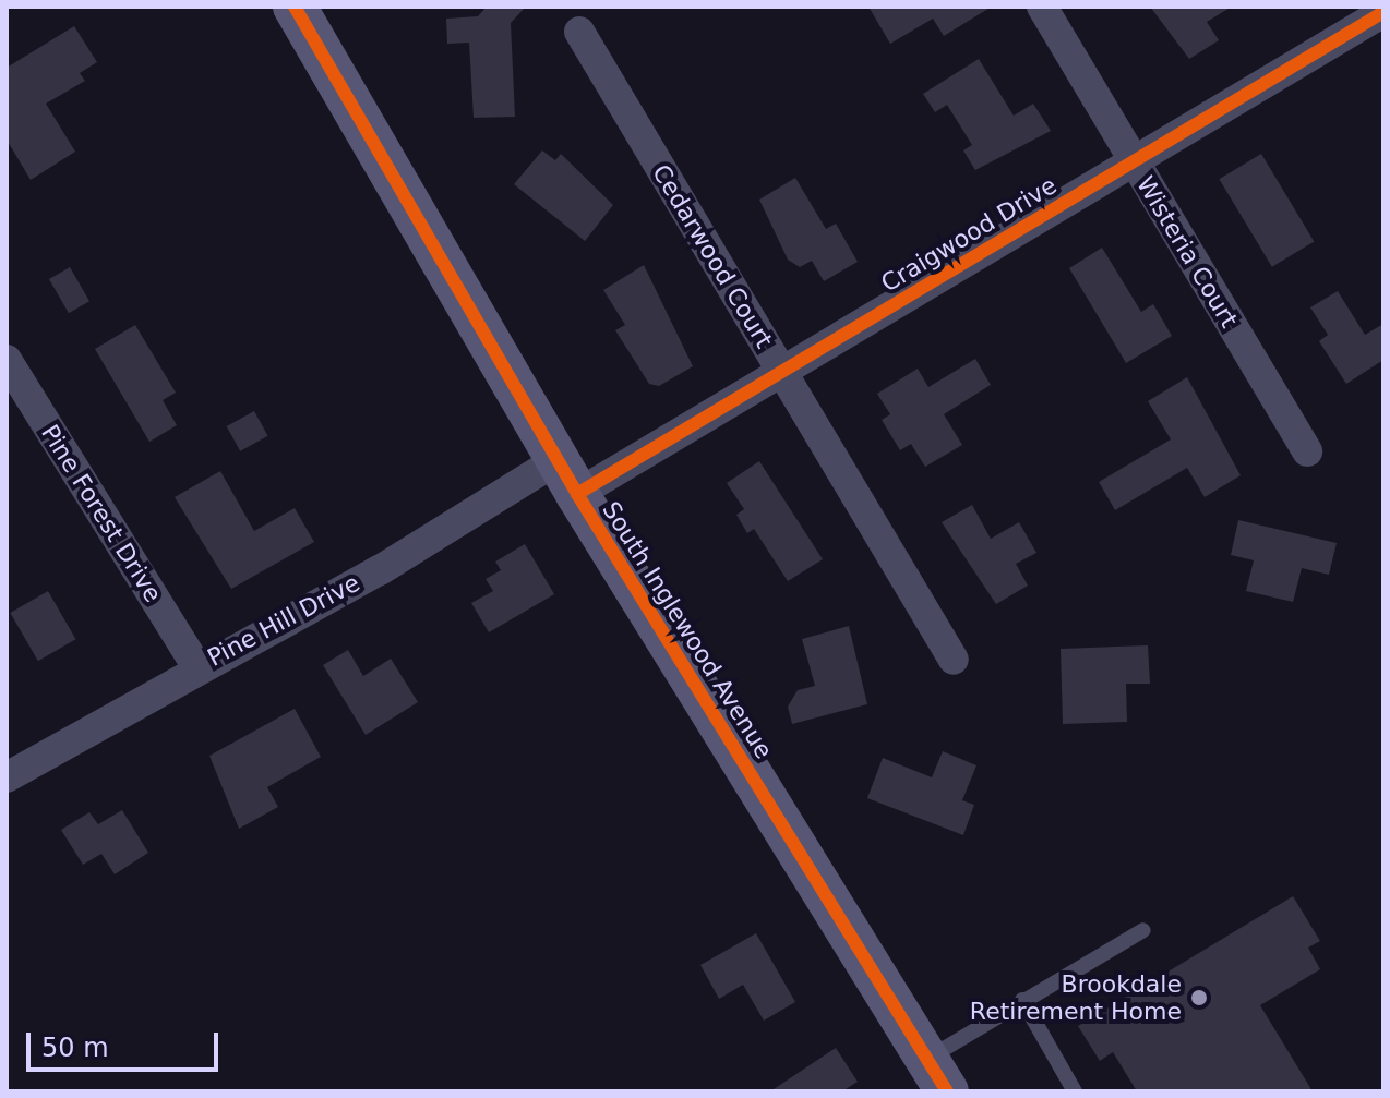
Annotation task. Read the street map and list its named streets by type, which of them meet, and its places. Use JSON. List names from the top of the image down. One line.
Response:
{"streets":{"street":["Craigwood Drive","Wisteria Court","Cedarwood Court","Pine Forest Drive","Pine Hill Drive","South Inglewood Avenue"]},"crossings":[["Craigwood Drive","Wisteria Court"],["Craigwood Drive","Cedarwood Court"],["Craigwood Drive","Pine Hill Drive"],["Craigwood Drive","South Inglewood Avenue"],["Pine Forest Drive","Pine Hill Drive"],["Pine Hill Drive","South Inglewood Avenue"]],"places":["Brookdale Retirement Home"],"scale_bar":"50 m"}
